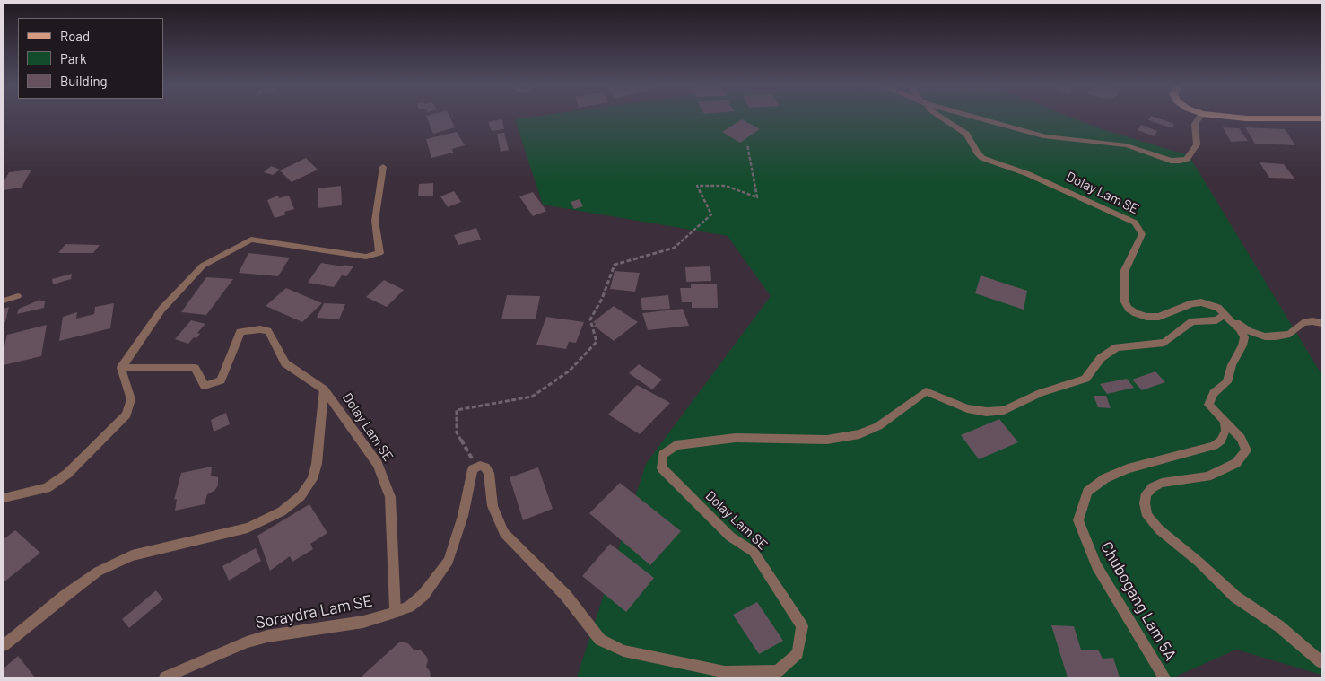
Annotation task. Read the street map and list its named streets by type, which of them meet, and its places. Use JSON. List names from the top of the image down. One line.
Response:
{"streets":{"street":["Dolay Lam SE","Chubogang Lam 5A","Soraydra Lam SE"]},"crossings":[["Dolay Lam SE","Soraydra Lam SE"]],"legend":["Road","Park","Building"]}
